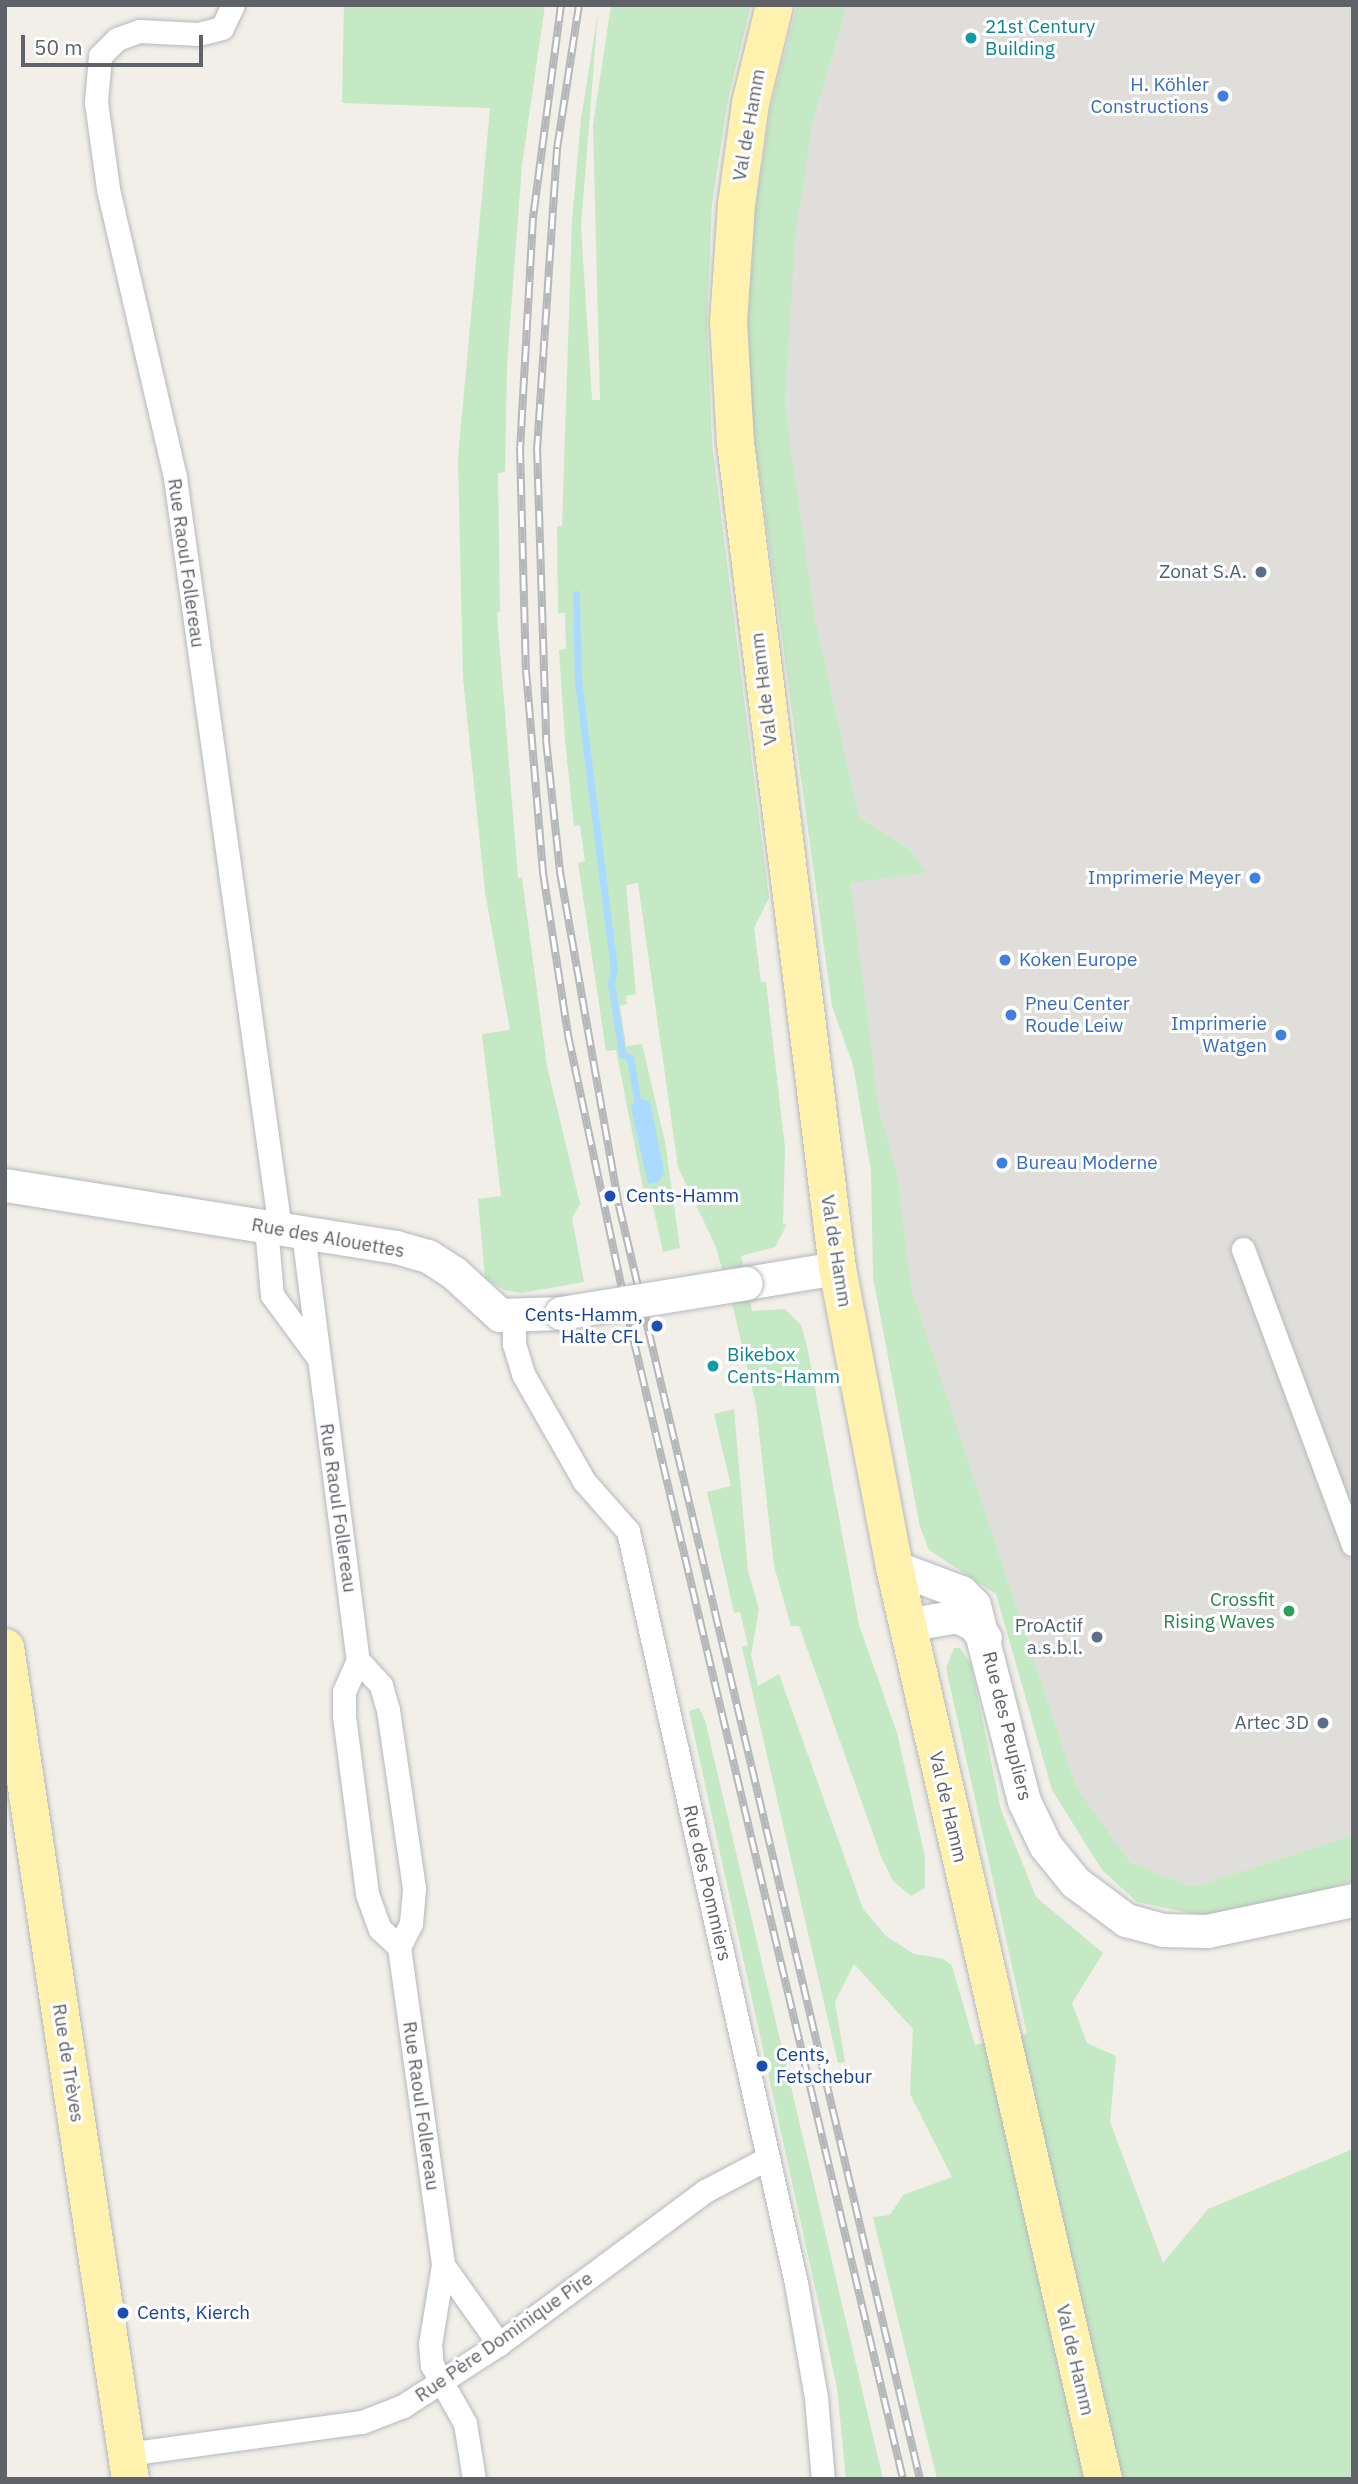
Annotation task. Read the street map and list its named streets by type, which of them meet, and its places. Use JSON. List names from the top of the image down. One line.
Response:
{"streets":{"main road":["Val de Hamm","Rue des Alouettes","Rue des Peupliers","Rue de Trèves"],"street":["Rue Raoul Follereau","Rue des Pommiers","Rue Père Dominique Pire"]},"crossings":[["Val de Hamm","Rue des Peupliers"],["Rue Raoul Follereau","Rue des Alouettes"],["Rue Raoul Follereau","Rue Père Dominique Pire"],["Rue des Alouettes","Rue des Pommiers"],["Rue des Pommiers","Rue Père Dominique Pire"],["Rue de Trèves","Rue Père Dominique Pire"]],"places":["21st Century Building","H. Köhler Constructions","Zonat S.A.","Imprimerie Meyer","Koken Europe","Pneu Center Roude Leiw","Imprimerie Watgen","Bureau Moderne","Cents-Hamm","Cents-Hamm, Halte CFL","Bikebox Cents-Hamm","Crossfit Rising Waves","ProActif a.s.b.l.","Artec 3D","Cents, Fetschebur","Cents, Kierch"],"scale_bar":"50 m"}
